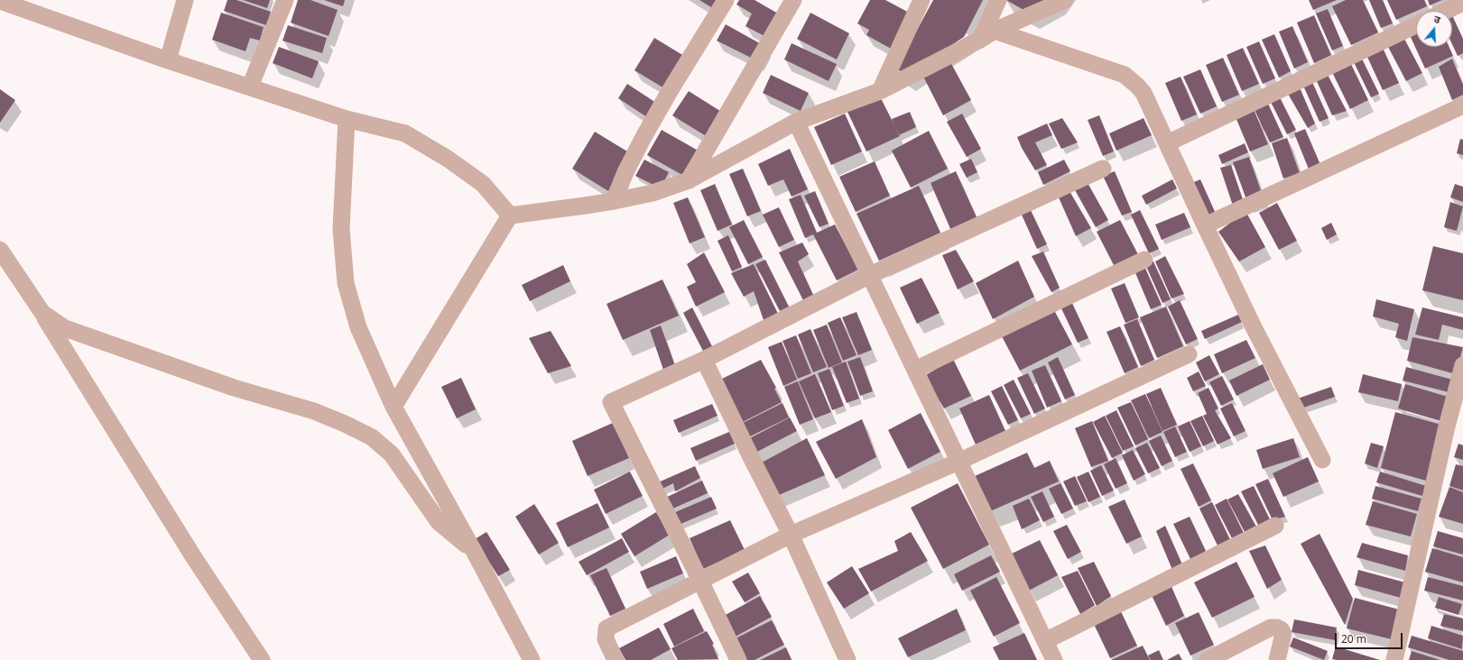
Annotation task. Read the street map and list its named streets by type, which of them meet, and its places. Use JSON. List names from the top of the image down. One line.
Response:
{"scale_bar":"20 m","north":"top"}
